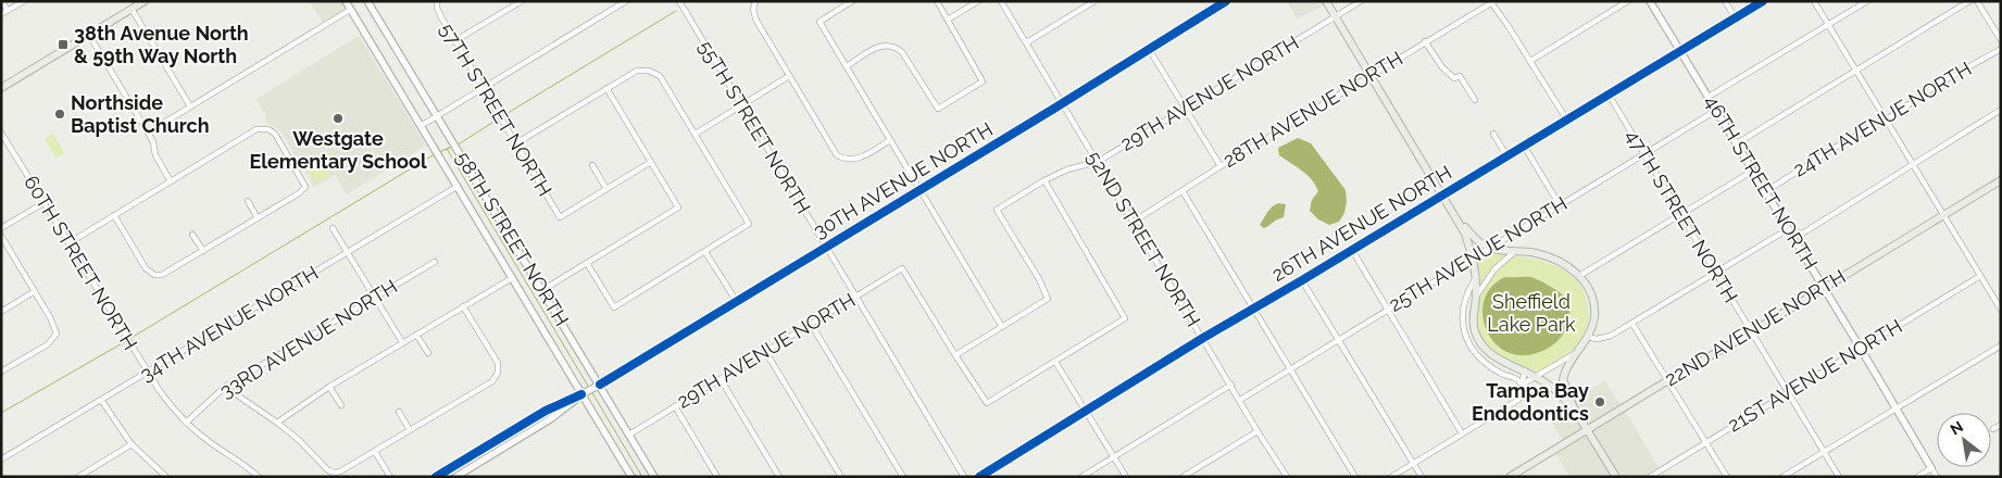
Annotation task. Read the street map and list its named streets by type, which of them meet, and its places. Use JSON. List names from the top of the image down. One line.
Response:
{"streets":{"main road":["22ND AVENUE NORTH"],"street":["29TH AVENUE NORTH","57TH STREET NORTH","28TH AVENUE NORTH","24TH AVENUE NORTH","55TH STREET NORTH","30TH AVENUE NORTH","46TH STREET NORTH","47TH STREET NORTH","26TH AVENUE NORTH","58TH STREET NORTH","52ND STREET NORTH","25TH AVENUE NORTH","60TH STREET NORTH","34TH AVENUE NORTH","33RD AVENUE NORTH","21ST AVENUE NORTH"]},"crossings":[["29TH AVENUE NORTH","55TH STREET NORTH"],["29TH AVENUE NORTH","58TH STREET NORTH"],["29TH AVENUE NORTH","52ND STREET NORTH"],["28TH AVENUE NORTH","52ND STREET NORTH"],["24TH AVENUE NORTH","46TH STREET NORTH"],["55TH STREET NORTH","30TH AVENUE NORTH"],["30TH AVENUE NORTH","58TH STREET NORTH"],["30TH AVENUE NORTH","52ND STREET NORTH"],["46TH STREET NORTH","26TH AVENUE NORTH"],["46TH STREET NORTH","25TH AVENUE NORTH"],["46TH STREET NORTH","22ND AVENUE NORTH"],["46TH STREET NORTH","21ST AVENUE NORTH"],["47TH STREET NORTH","26TH AVENUE NORTH"],["47TH STREET NORTH","25TH AVENUE NORTH"],["47TH STREET NORTH","22ND AVENUE NORTH"],["47TH STREET NORTH","21ST AVENUE NORTH"],["26TH AVENUE NORTH","52ND STREET NORTH"],["58TH STREET NORTH","34TH AVENUE NORTH"],["52ND STREET NORTH","25TH AVENUE NORTH"],["60TH STREET NORTH","34TH AVENUE NORTH"],["60TH STREET NORTH","33RD AVENUE NORTH"]],"parks":["Sheffield Lake Park"],"places":{"transit":["38th Avenue North & 59th Way North"],"other":["Northside Baptist Church","Westgate Elementary School","Tampa Bay Endodontics"]},"north":"top left"}
